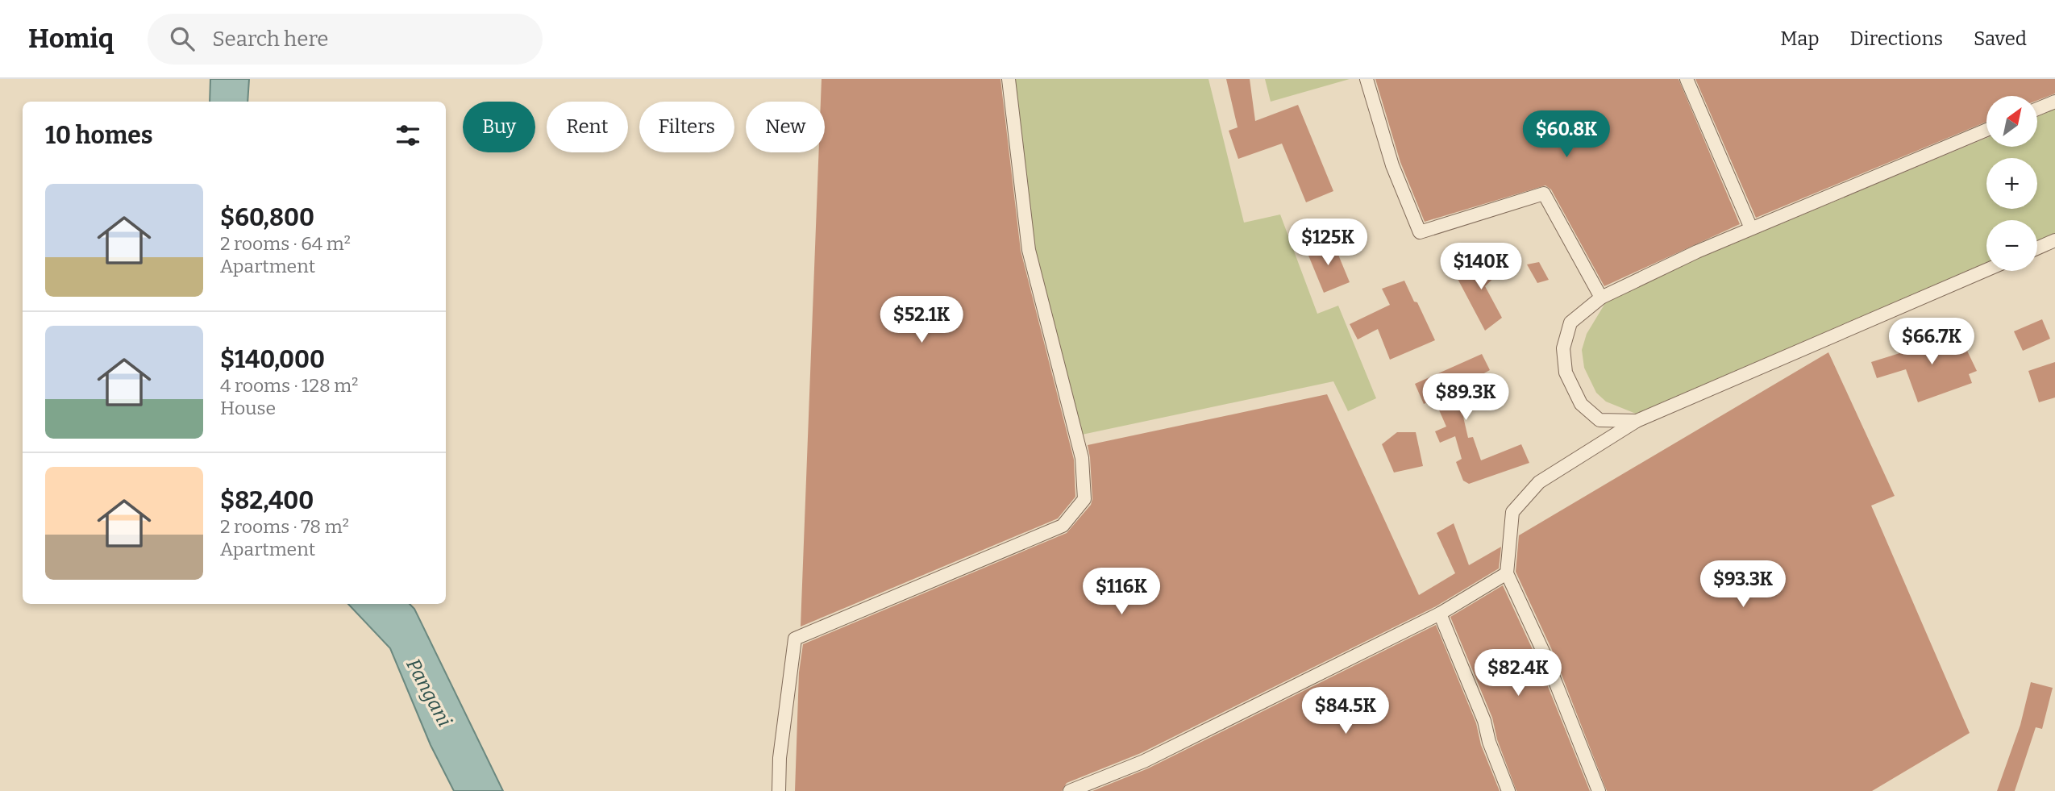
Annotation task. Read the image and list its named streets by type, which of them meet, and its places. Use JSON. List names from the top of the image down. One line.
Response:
{"water":["Pangani"],"north":"top right","page":{"header":"Homiq","search":"Search here","nav":["Map","Directions","Saved"],"map_buttons":["+","−"],"chip":["Buy","Rent","Filters","New"],"heading":"10 homes","price":["$60.8K","$125K","$140K","$52.1K","$66.7K","$89.3K","$93.3K","$116K","$82.4K","$84.5K"],"list":[{"name":"$60,800","note":"2 rooms · 64 m² · Apartment"},{"name":"$140,000","note":"4 rooms · 128 m² · House"},{"name":"$82,400","note":"2 rooms · 78 m² · Apartment"}]}}
